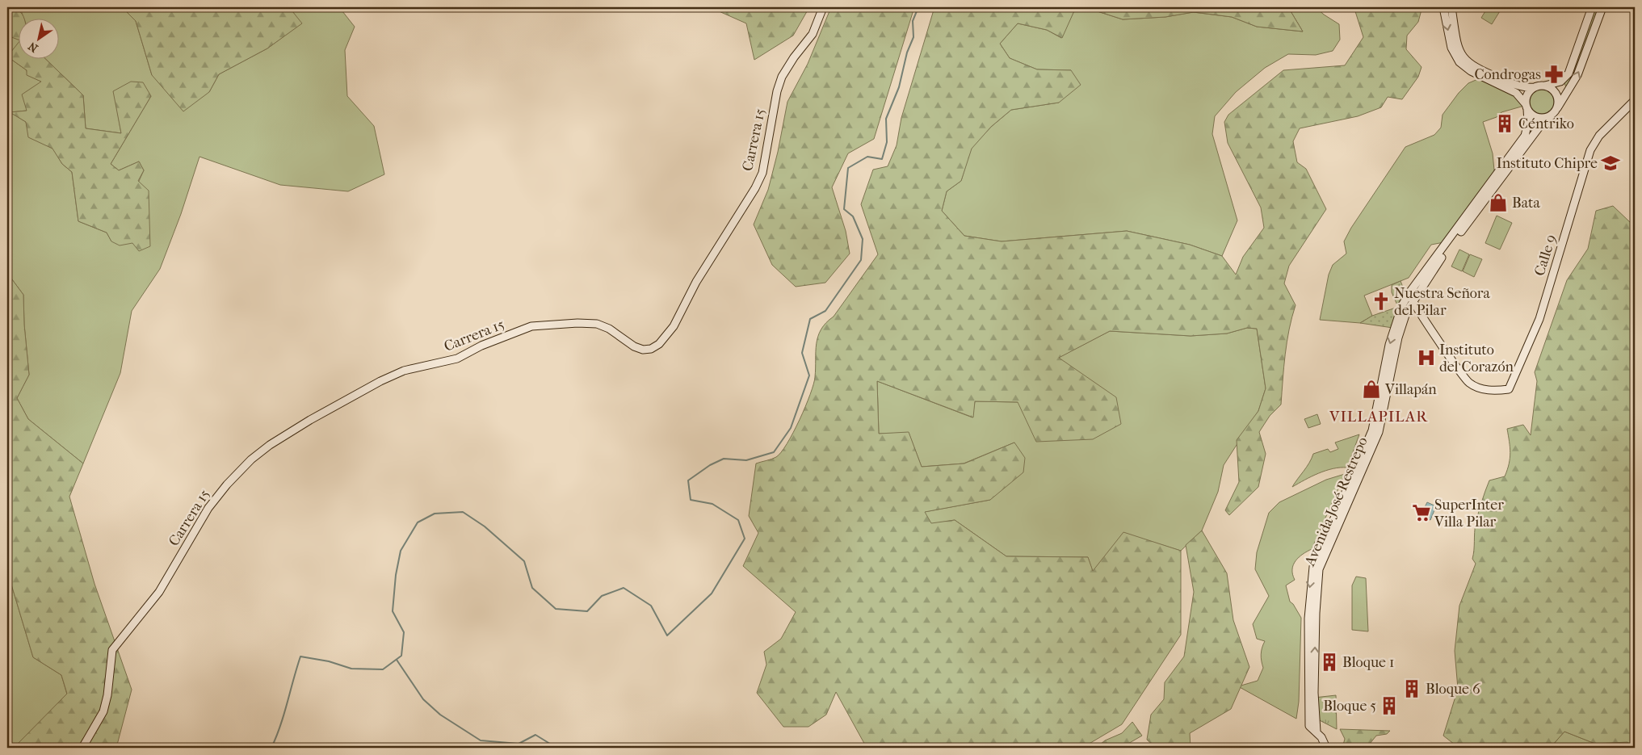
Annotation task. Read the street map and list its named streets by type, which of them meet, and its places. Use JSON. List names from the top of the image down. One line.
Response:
{"streets":{"main road":["Carrera 15","Calle 9","Avenida José Restrepo"]},"crossings":[["Calle 9","Avenida José Restrepo"]],"districts":["VILLAPILAR"],"places":{"pharmacy":["Condrogas"],"building":["Céntriko","Bloque 1","Bloque 6","Bloque 5"],"school or university":["Instituto Chipre"],"shop":["Bata","Villapán"],"church":["Nuestra Señora del Pilar"],"hospital":["Instituto del Corazón"],"supermarket":["SuperInter Villa Pilar"]},"north":"bottom left"}
